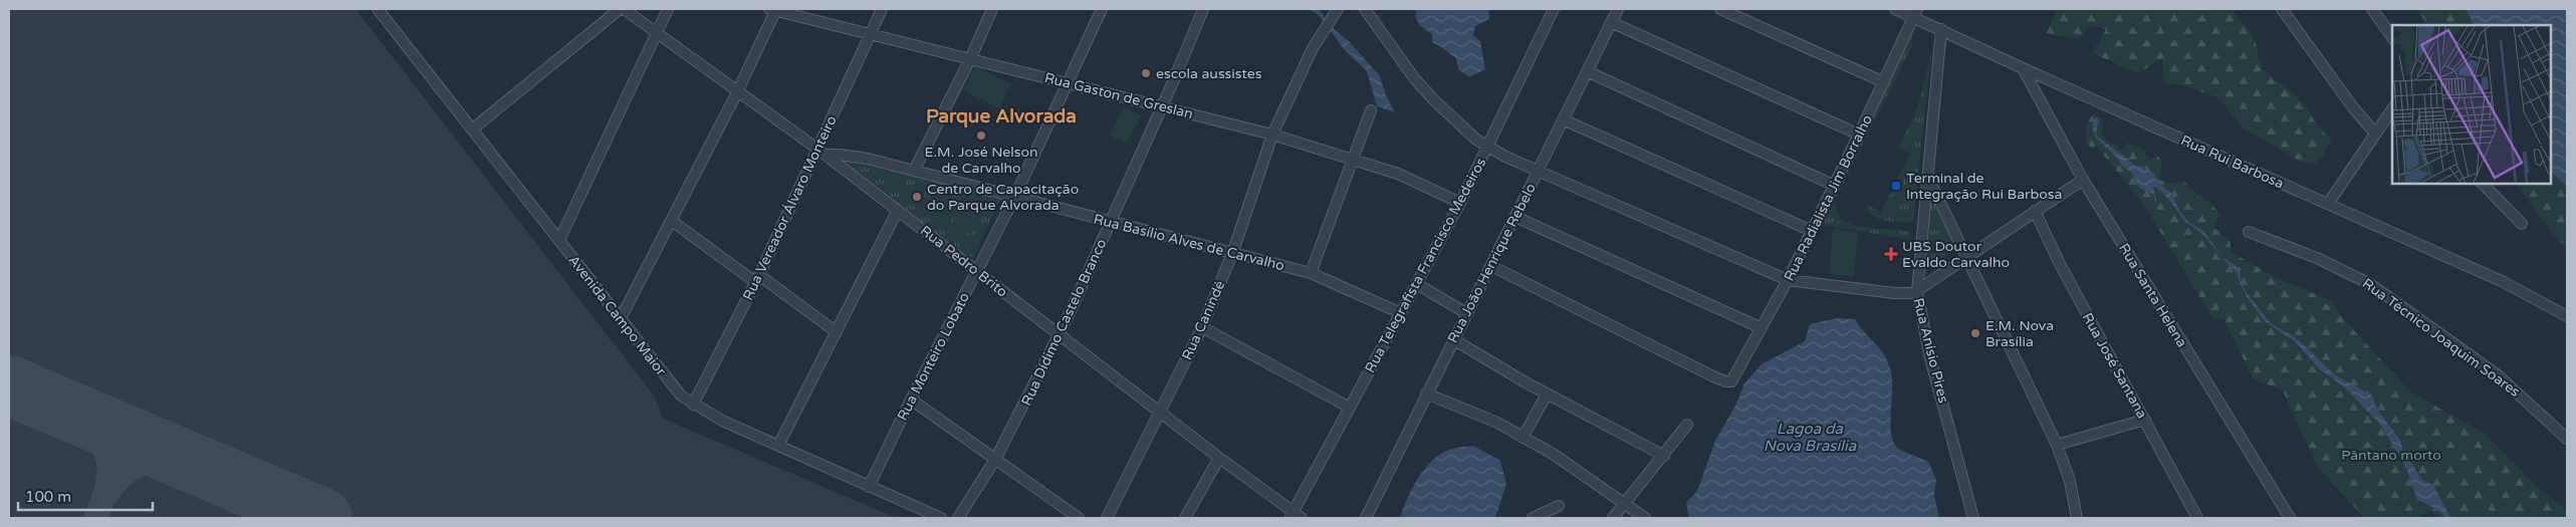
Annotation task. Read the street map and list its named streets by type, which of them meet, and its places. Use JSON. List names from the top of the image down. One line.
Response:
{"streets":{"street":["Rua Gaston de Greslan","Rua Rui Barbosa","Rua Radialista Jim Borralho","Rua Vereador Álvaro Monteiro","Rua Basílio Alves de Carvalho","Rua Pedro Brito","Rua João Henrique Rebelo","Rua Telegrafista Francisco Medeiros","Rua Santa Helena","Avenida Campo Maior","Rua Canindé","Rua Dídimo Castelo Branco","Rua Técnico Joaquim Soares","Rua Anísio Pires","Rua Monteiro Lobato","Rua José Santana"]},"crossings":[["Rua Gaston de Greslan","Rua Vereador Álvaro Monteiro"],["Rua Gaston de Greslan","Rua Telegrafista Francisco Medeiros"],["Rua Gaston de Greslan","Rua Canindé"],["Rua Gaston de Greslan","Rua Dídimo Castelo Branco"],["Rua Gaston de Greslan","Rua Monteiro Lobato"],["Rua Rui Barbosa","Rua Radialista Jim Borralho"],["Rua Rui Barbosa","Rua Santa Helena"],["Rua Rui Barbosa","Rua Anísio Pires"],["Rua Radialista Jim Borralho","Rua João Henrique Rebelo"],["Rua Vereador Álvaro Monteiro","Rua Basílio Alves de Carvalho"],["Rua Vereador Álvaro Monteiro","Rua Pedro Brito"],["Rua Vereador Álvaro Monteiro","Avenida Campo Maior"],["Rua Basílio Alves de Carvalho","Rua Pedro Brito"],["Rua Basílio Alves de Carvalho","Rua Telegrafista Francisco Medeiros"],["Rua Basílio Alves de Carvalho","Rua Canindé"],["Rua Basílio Alves de Carvalho","Rua Dídimo Castelo Branco"],["Rua Basílio Alves de Carvalho","Rua Monteiro Lobato"],["Rua Pedro Brito","Rua Telegrafista Francisco Medeiros"],["Rua Pedro Brito","Rua Canindé"],["Rua Pedro Brito","Rua Dídimo Castelo Branco"],["Rua Pedro Brito","Rua Monteiro Lobato"],["Avenida Campo Maior","Rua Monteiro Lobato"]],"districts":["Parque Alvorada"],"water":["Lagoa da Nova Brasília"],"parks":["Pântano morto"],"places":{"other":["escola aussistes","E.M. José Nelson de Carvalho","Centro de Capacitação do Parque Alvorada","E.M. Nova Brasília"],"transit":["Terminal de Integração Rui Barbosa"],"health":["UBS Doutor Evaldo Carvalho"]},"scale_bar":"100 m"}
